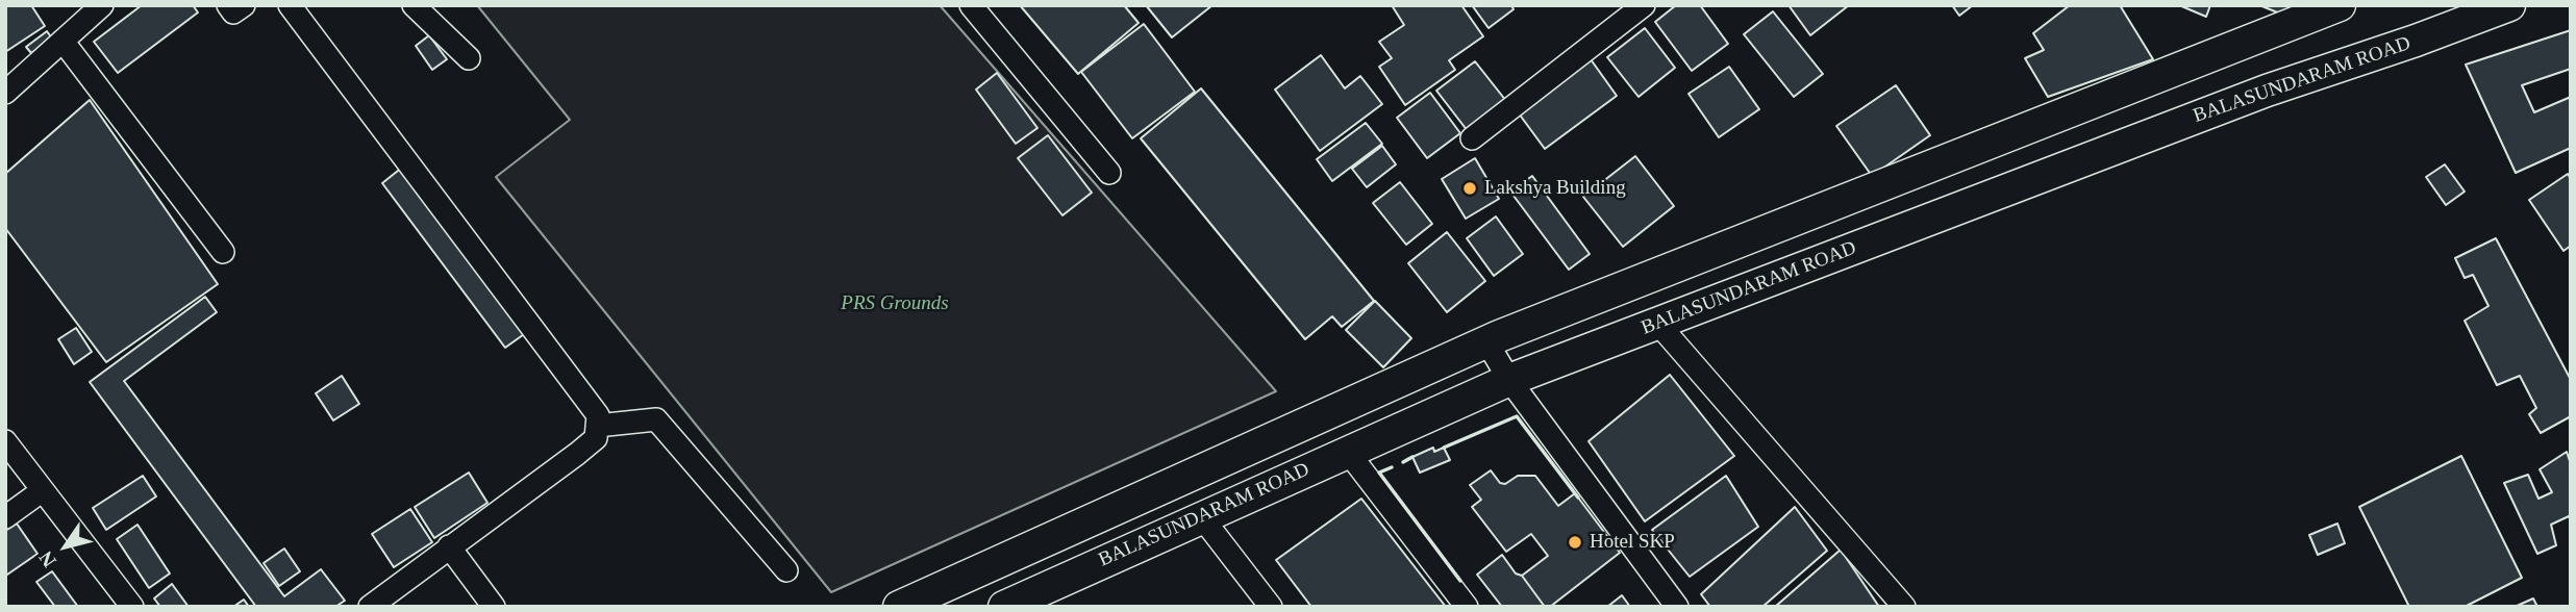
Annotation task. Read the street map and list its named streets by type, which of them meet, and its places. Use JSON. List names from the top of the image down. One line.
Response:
{"streets":{"main road":["BALASUNDARAM ROAD"]},"parks":["PRS Grounds"],"places":["Lakshya Building","Hotel SKP"],"north":"bottom left"}
